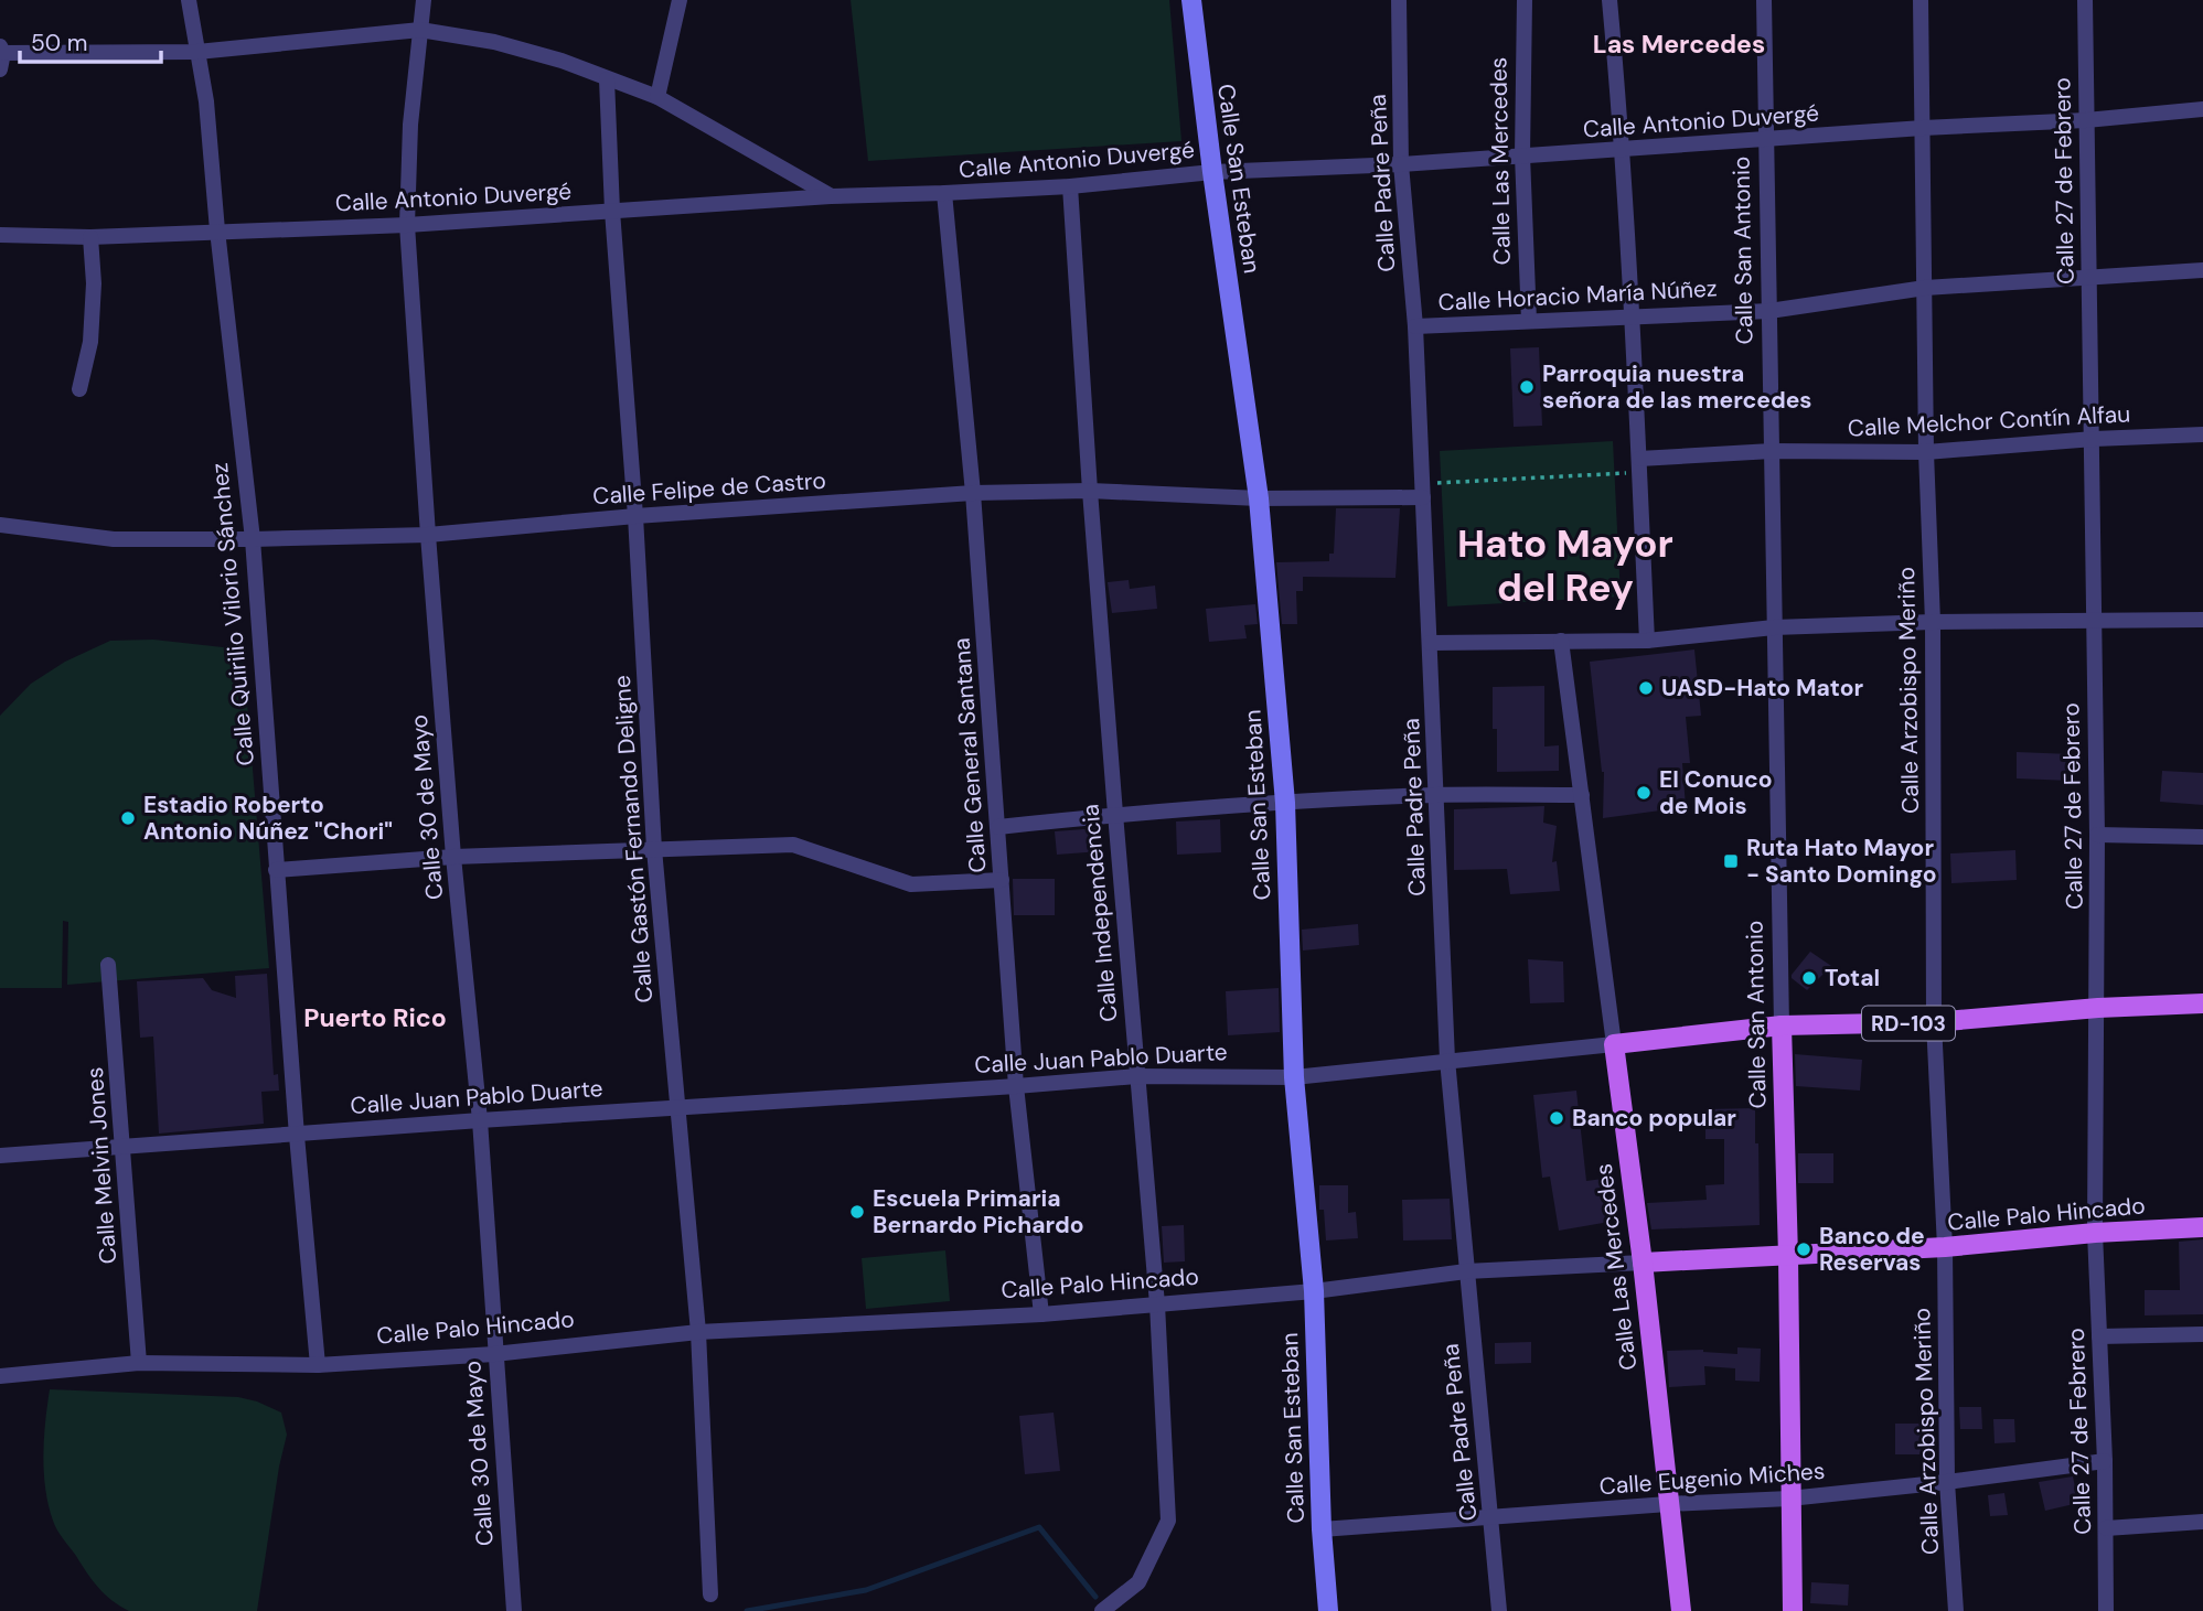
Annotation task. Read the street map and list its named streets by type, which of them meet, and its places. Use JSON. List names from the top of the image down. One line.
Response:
{"streets":{"main road":["Calle Las Mercedes","Calle San Antonio","RD-103","Calle Juan Pablo Duarte","Calle Palo Hincado"],"street":["Calle Antonio Duvergé","Calle San Esteban","Calle 27 de Febrero","Calle Padre Peña","Calle Horacio María Núñez","Calle Melchor Contín Alfau","Calle Felipe de Castro","Calle Quirilio Vilorio Sánchez","Calle Arzobispo Meriño","Calle General Santana","Calle 30 de Mayo","Calle Gastón Fernando Deligne","Calle Independencia","Calle Melvin Jones","Calle Eugenio Miches"]},"crossings":[["Calle Antonio Duvergé","Calle Las Mercedes"],["Calle Antonio Duvergé","Calle San Esteban"],["Calle Antonio Duvergé","Calle 27 de Febrero"],["Calle Antonio Duvergé","Calle Padre Peña"],["Calle Antonio Duvergé","Calle San Antonio"],["Calle Antonio Duvergé","Calle Quirilio Vilorio Sánchez"],["Calle Antonio Duvergé","Calle Arzobispo Meriño"],["Calle Antonio Duvergé","Calle General Santana"],["Calle Antonio Duvergé","Calle 30 de Mayo"],["Calle Antonio Duvergé","Calle Gastón Fernando Deligne"],["Calle Antonio Duvergé","Calle Independencia"],["Calle Las Mercedes","Calle Horacio María Núñez"],["Calle Las Mercedes","Calle Juan Pablo Duarte"],["Calle Las Mercedes","Calle Palo Hincado"],["Calle Las Mercedes","Calle Eugenio Miches"],["Calle San Esteban","Calle Felipe de Castro"],["Calle San Esteban","Calle Juan Pablo Duarte"],["Calle San Esteban","Calle Palo Hincado"],["Calle San Esteban","Calle Eugenio Miches"],["Calle 27 de Febrero","Calle Horacio María Núñez"],["Calle 27 de Febrero","Calle Melchor Contín Alfau"],["Calle 27 de Febrero","Calle Juan Pablo Duarte"],["Calle 27 de Febrero","Calle Palo Hincado"],["Calle 27 de Febrero","Calle Eugenio Miches"],["Calle Padre Peña","Calle Horacio María Núñez"],["Calle Padre Peña","Calle Felipe de Castro"],["Calle Padre Peña","Calle Juan Pablo Duarte"],["Calle Padre Peña","Calle Palo Hincado"],["Calle Padre Peña","Calle Eugenio Miches"],["Calle San Antonio","Calle Horacio María Núñez"],["Calle San Antonio","Calle Melchor Contín Alfau"],["Calle San Antonio","Calle Juan Pablo Duarte"],["Calle San Antonio","Calle Palo Hincado"],["Calle San Antonio","Calle Eugenio Miches"],["Calle Horacio María Núñez","Calle Arzobispo Meriño"],["Calle Melchor Contín Alfau","Calle Arzobispo Meriño"],["Calle Felipe de Castro","Calle Quirilio Vilorio Sánchez"],["Calle Felipe de Castro","Calle General Santana"],["Calle Felipe de Castro","Calle 30 de Mayo"],["Calle Felipe de Castro","Calle Gastón Fernando Deligne"],["Calle Felipe de Castro","Calle Independencia"],["Calle Quirilio Vilorio Sánchez","Calle Juan Pablo Duarte"],["Calle Quirilio Vilorio Sánchez","Calle Palo Hincado"],["Calle Arzobispo Meriño","Calle Juan Pablo Duarte"],["Calle Arzobispo Meriño","Calle Palo Hincado"],["Calle Arzobispo Meriño","Calle Eugenio Miches"],["Calle General Santana","Calle Juan Pablo Duarte"],["Calle General Santana","Calle Palo Hincado"],["Calle 30 de Mayo","Calle Juan Pablo Duarte"],["Calle 30 de Mayo","Calle Palo Hincado"],["Calle Gastón Fernando Deligne","Calle Juan Pablo Duarte"],["Calle Gastón Fernando Deligne","Calle Palo Hincado"],["Calle Independencia","Calle Juan Pablo Duarte"],["Calle Independencia","Calle Palo Hincado"],["Calle Juan Pablo Duarte","Calle Melvin Jones"],["Calle Melvin Jones","Calle Palo Hincado"]],"districts":["Las Mercedes","Hato Mayor del Rey","Puerto Rico"],"places":{"other":["Parroquia nuestra señora de las mercedes","UASD-Hato Mator","El Conuco de Mois","Estadio Roberto Antonio Núñez \"Chori\"","Total","Banco popular","Escuela Primaria Bernardo Pichardo","Banco de Reservas"],"transit":["Ruta Hato Mayor - Santo Domingo"]},"scale_bar":"50 m"}
